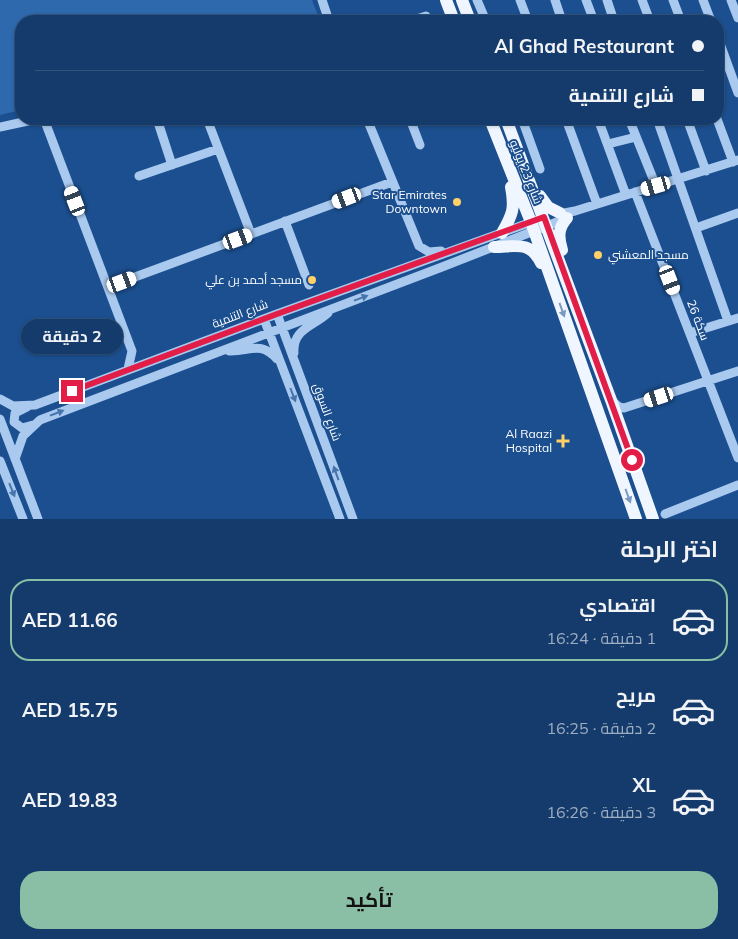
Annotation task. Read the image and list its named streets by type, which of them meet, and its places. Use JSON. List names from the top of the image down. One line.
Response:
{"streets":{"main road":["شارع 23 يوليو"],"street":["شارع التنمية","سكة 26","شارع السوق"]},"crossings":[["شارع 23 يوليو","شارع التنمية"],["شارع التنمية","سكة 26"],["شارع التنمية","شارع السوق"]],"places":{"other":["Star Emirates Downtown","مسجد المعشني","مسجد أحمد بن علي"],"health":["Al Raazi Hospital"]},"page":{"banner":["Al Ghad Restaurant","شارع التنمية"],"bubble":"2 دقيقة","heading":"اختر الرحلة","list":[{"name":"اقتصادي","note":"1 دقيقة · 16:24","value":"AED 11.66"},{"name":"مريح","note":"2 دقيقة · 16:25","value":"AED 15.75"},{"name":"XL","note":"3 دقيقة · 16:26","value":"AED 19.83"}],"buttons":"تأكيد"}}
